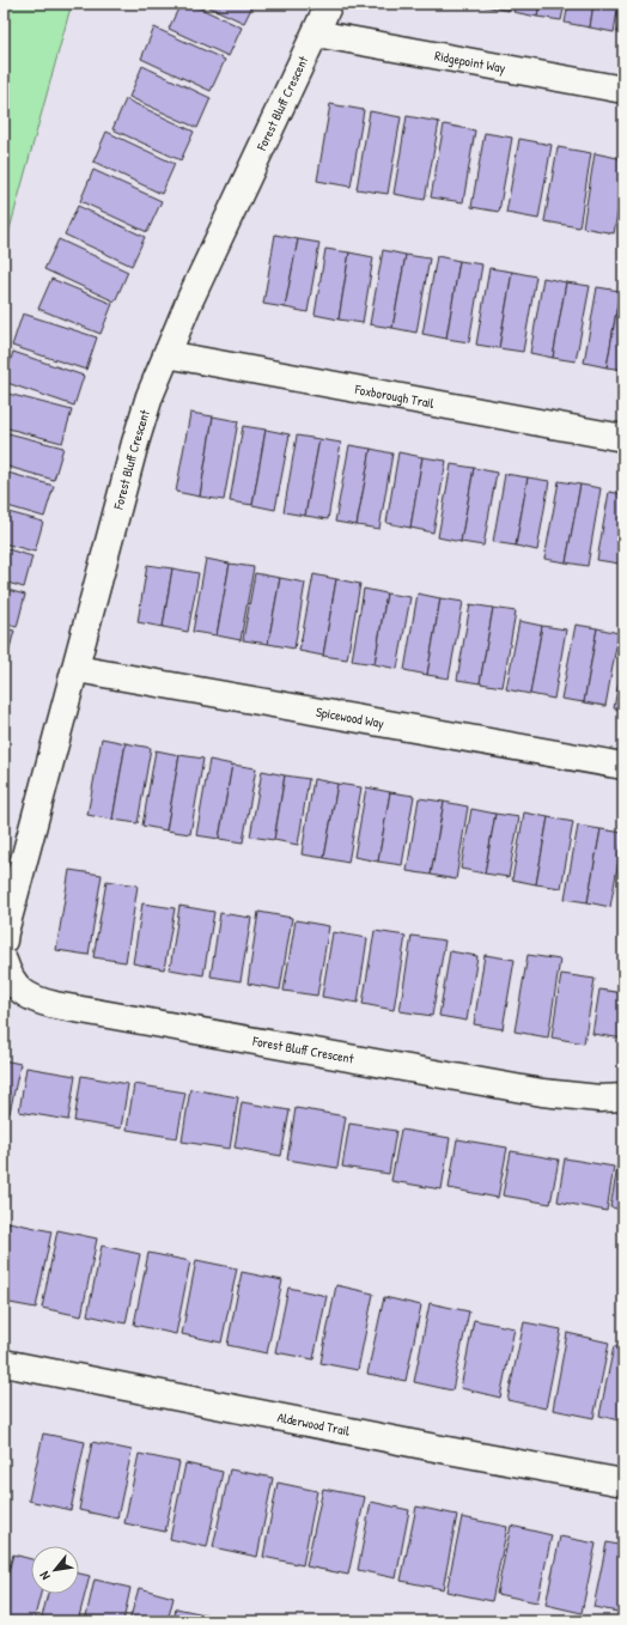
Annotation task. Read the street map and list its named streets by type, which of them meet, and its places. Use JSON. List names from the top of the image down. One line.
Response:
{"streets":{"street":["Ridgepoint Way","Forest Bluff Crescent","Foxborough Trail","Spicewood Way","Alderwood Trail"]},"crossings":[["Ridgepoint Way","Forest Bluff Crescent"],["Forest Bluff Crescent","Foxborough Trail"],["Forest Bluff Crescent","Spicewood Way"]],"north":"bottom left"}
